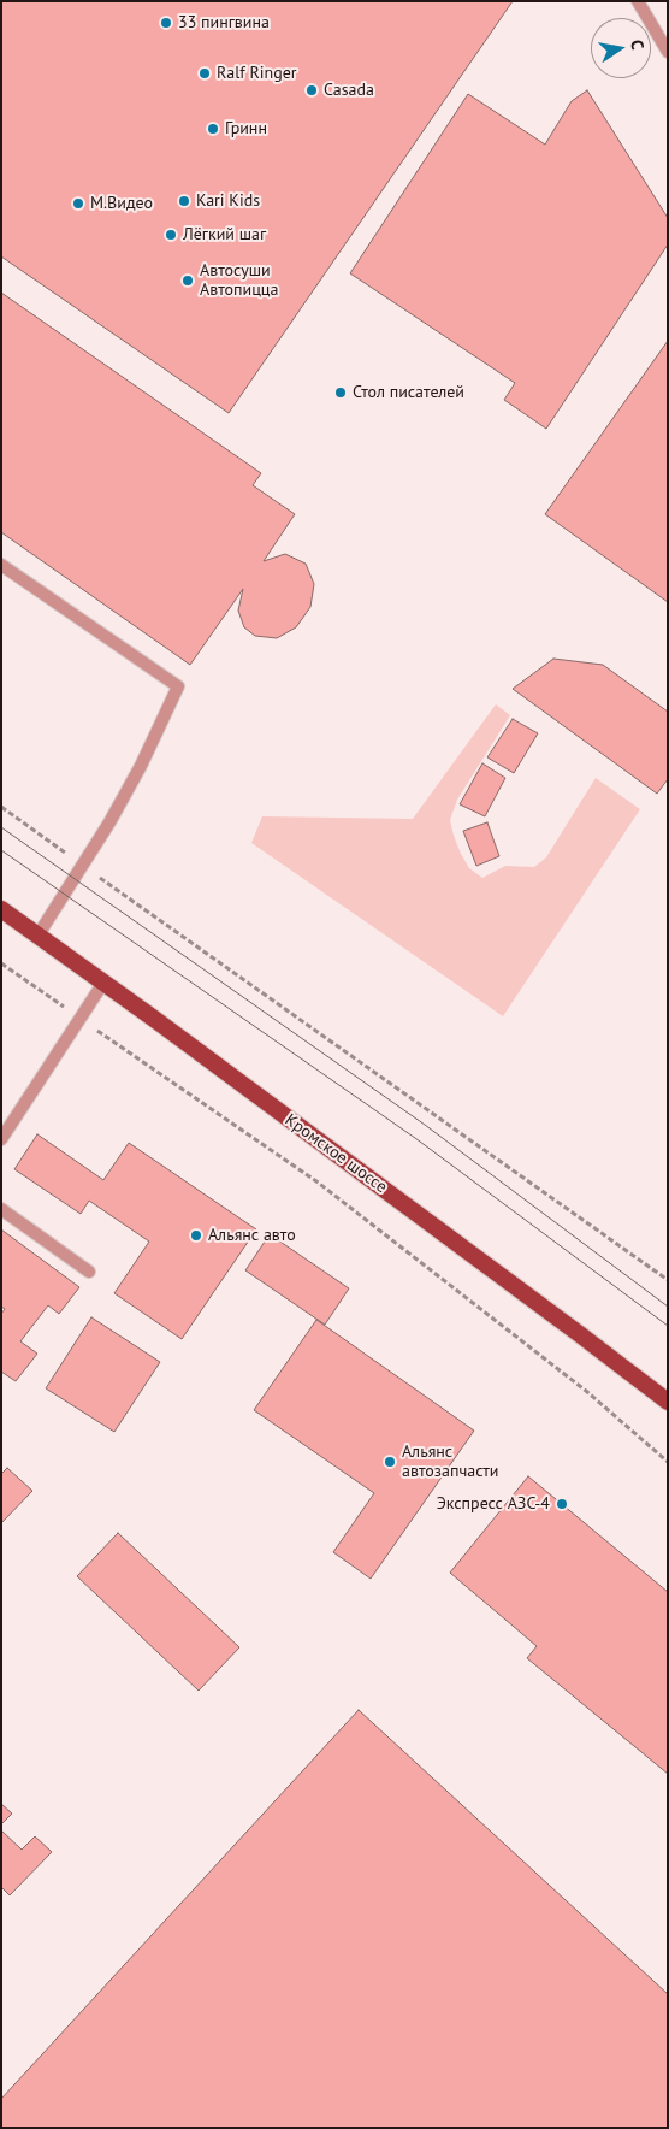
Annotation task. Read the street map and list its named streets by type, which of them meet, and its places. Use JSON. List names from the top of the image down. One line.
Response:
{"streets":{"main road":["Кромское шоссе"]},"places":["33 пингвина","Ralf Ringer","Casada","Гринн","Kari Kids","М.Видео","Лёгкий шаг","Автосуши Автопицца","Стол писателей","Альянс авто","Альянс автозапчасти","Экспресс АЗС-4"],"north":"right"}
